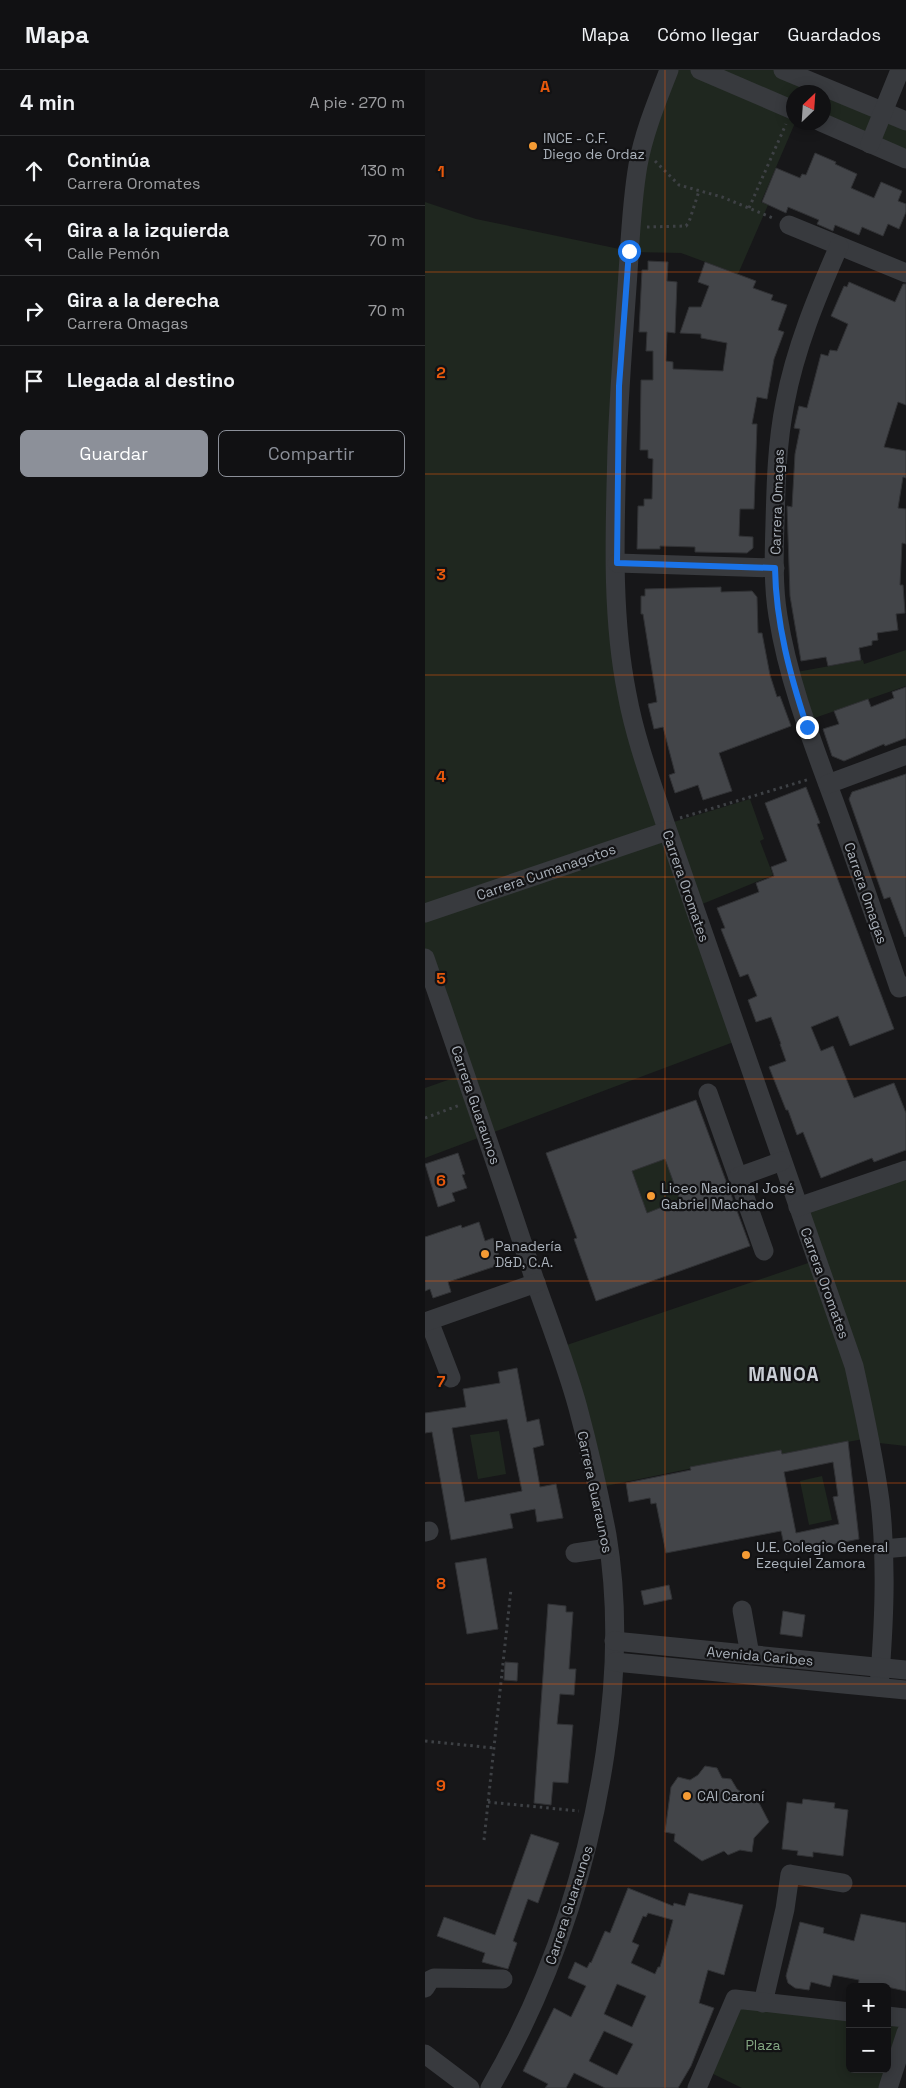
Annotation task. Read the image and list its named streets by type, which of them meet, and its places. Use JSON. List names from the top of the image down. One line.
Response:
{"streets":{"street":["Carrera Omagas","Carrera Cumanagotos","Carrera Oromates","Carrera Guaraunos","Avenida Caribes"]},"crossings":[["Carrera Cumanagotos","Carrera Oromates"],["Carrera Oromates","Avenida Caribes"],["Carrera Guaraunos","Avenida Caribes"]],"districts":["MANOA"],"parks":["Plaza"],"places":["INCE - C.F. Diego de Ordaz","Liceo Nacional José Gabriel Machado","Panadería D&D, C.A.","U.E. Colegio General Ezequiel Zamora","CAI Caroní"],"north":"top right","page":{"header":"Mapa","nav":["Mapa","Cómo llegar","Guardados"],"heading":["4 min","A pie · 270 m"],"list":[["Continúa","Carrera Oromates","130 m"],["Gira a la izquierda","Calle Pemón","70 m"],["Gira a la derecha","Carrera Omagas","70 m"],"Llegada al destino"],"buttons":["Guardar","Compartir"],"map_buttons":["+","−"]},"grid":{"columns":["A"],"rows":["1","2","3","4","5","6","7","8","9"]}}
